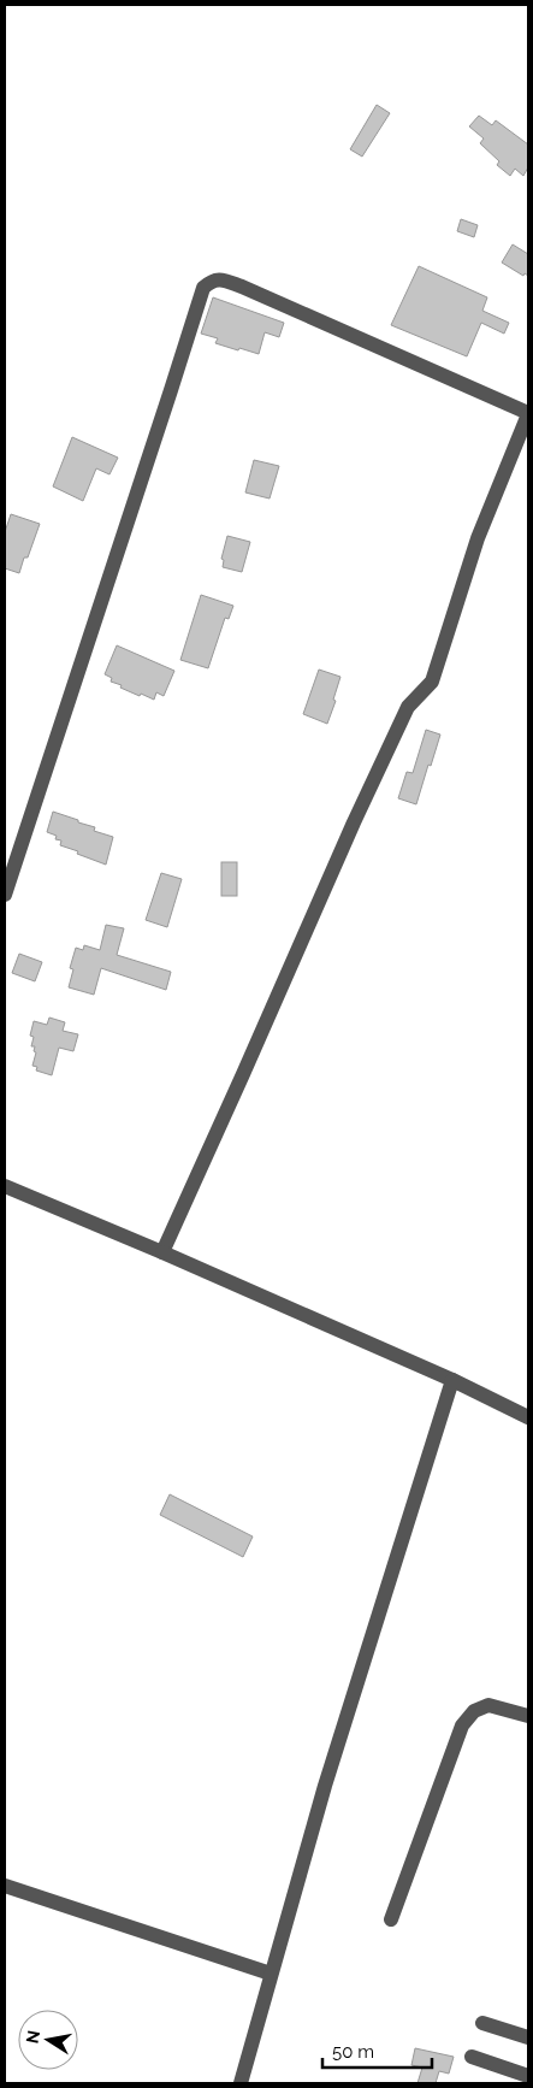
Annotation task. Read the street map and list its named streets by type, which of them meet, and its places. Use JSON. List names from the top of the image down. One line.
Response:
{"scale_bar":"50 m","north":"left"}
